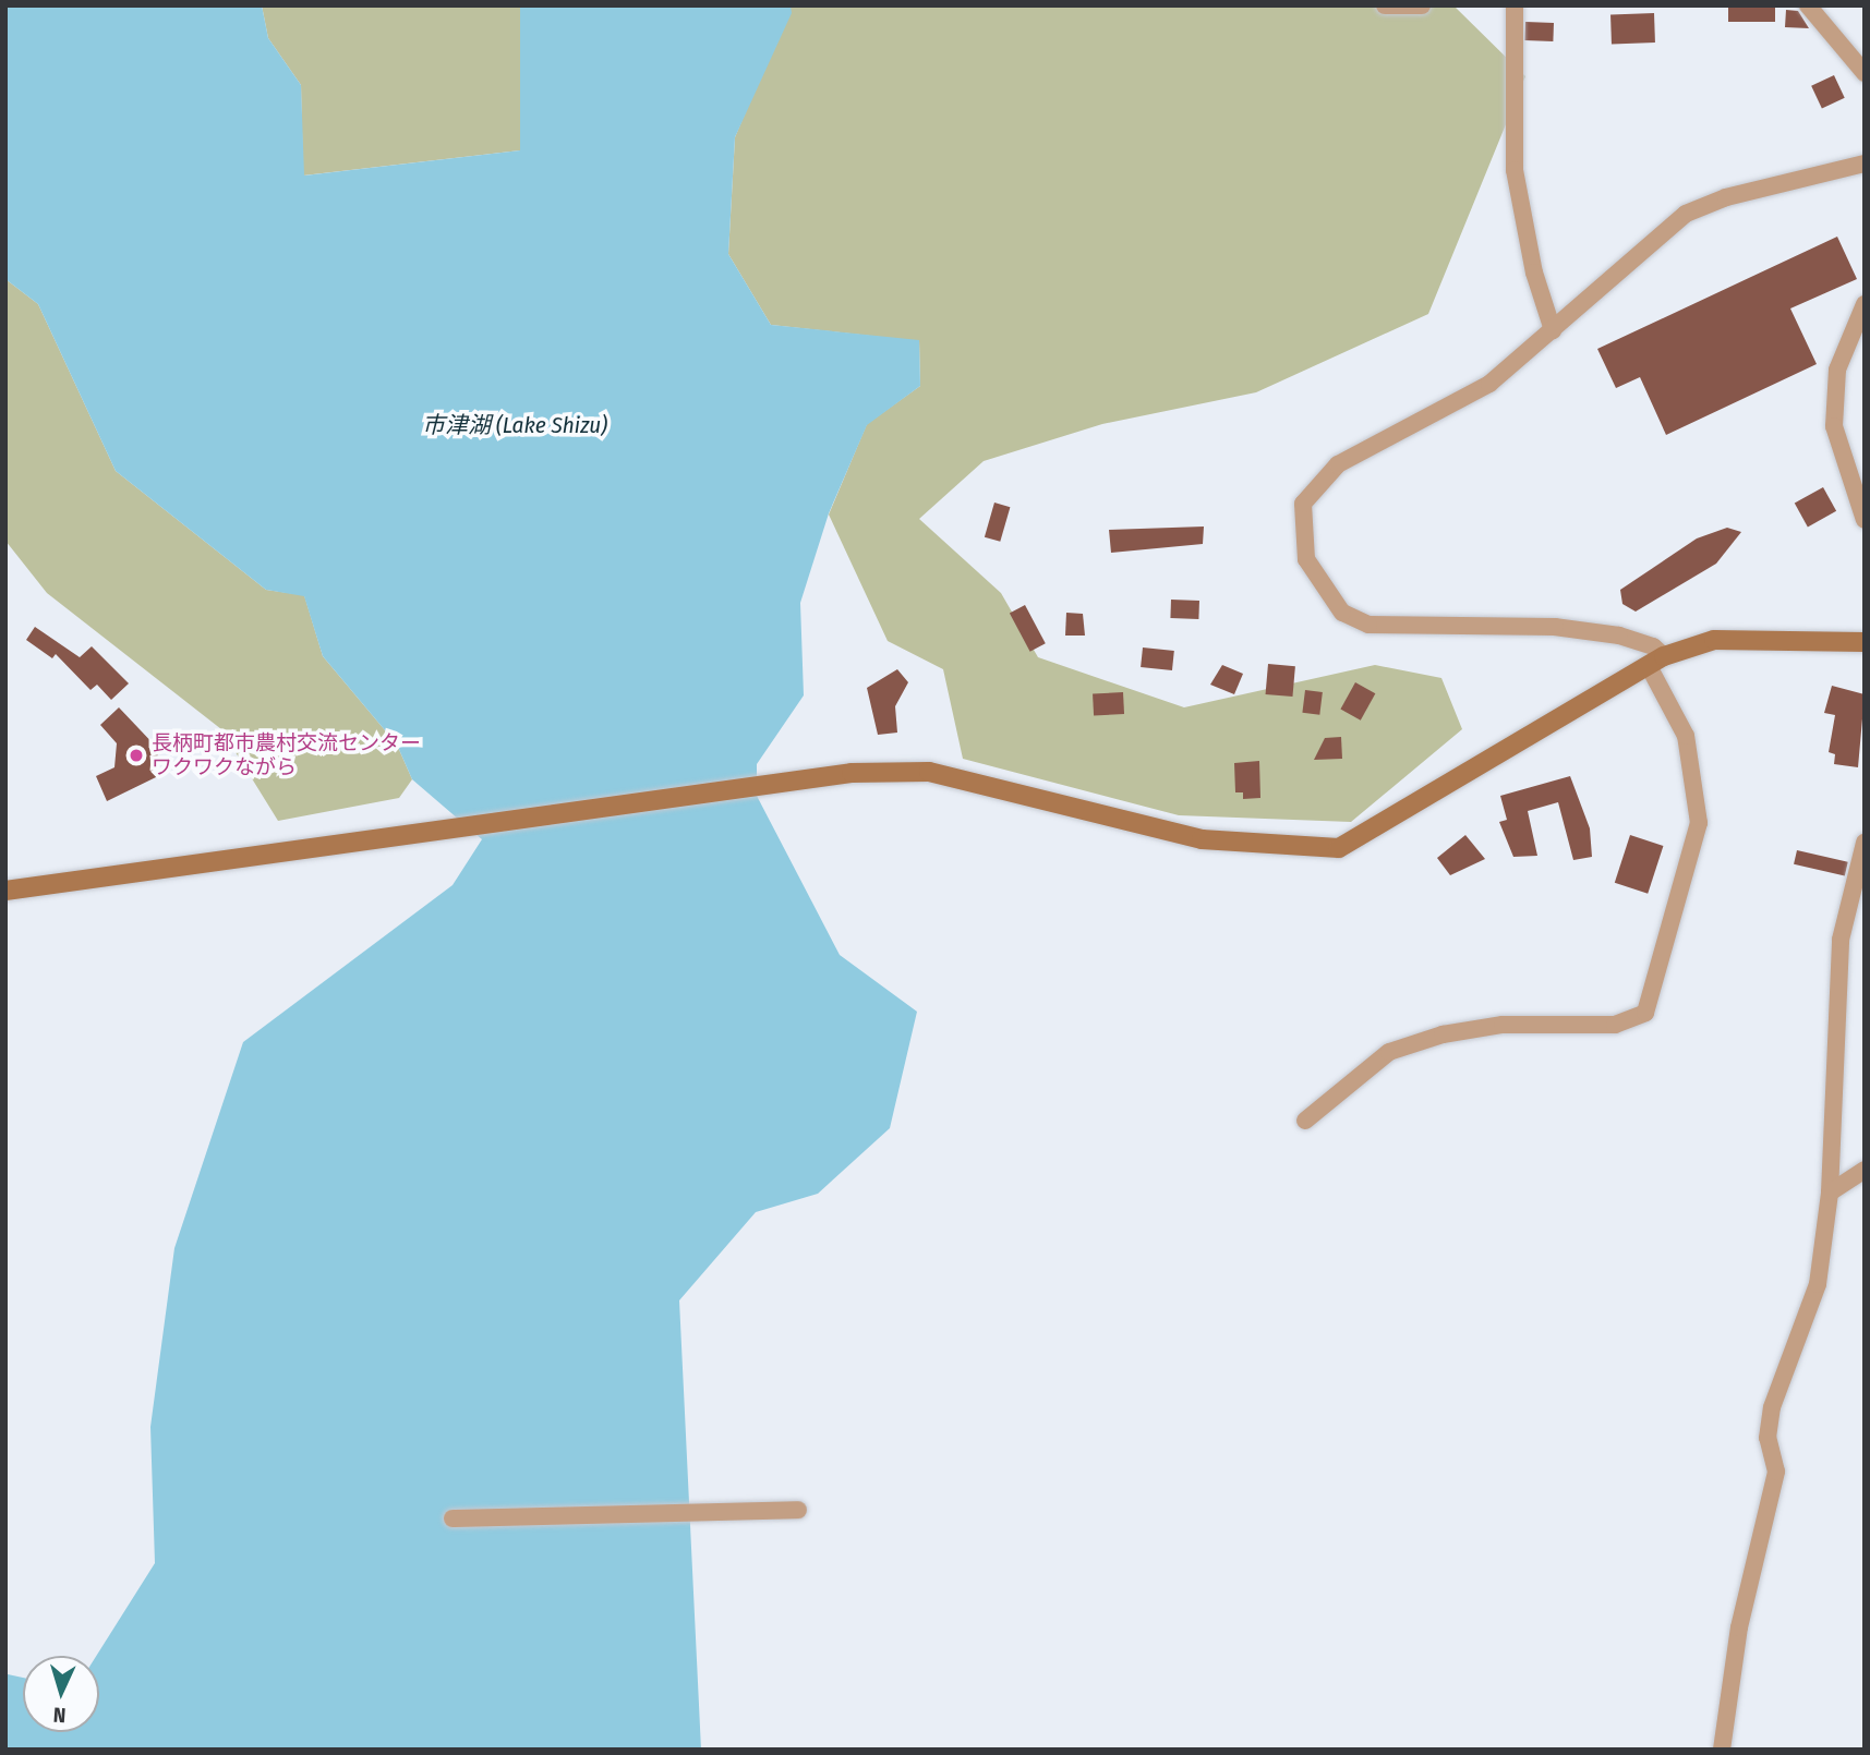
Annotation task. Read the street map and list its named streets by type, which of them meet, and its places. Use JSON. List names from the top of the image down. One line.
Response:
{"water":["市津湖 (Lake Shizu)"],"places":["長柄町都市農村交流センター ワクワクながら"],"north":"bottom"}
